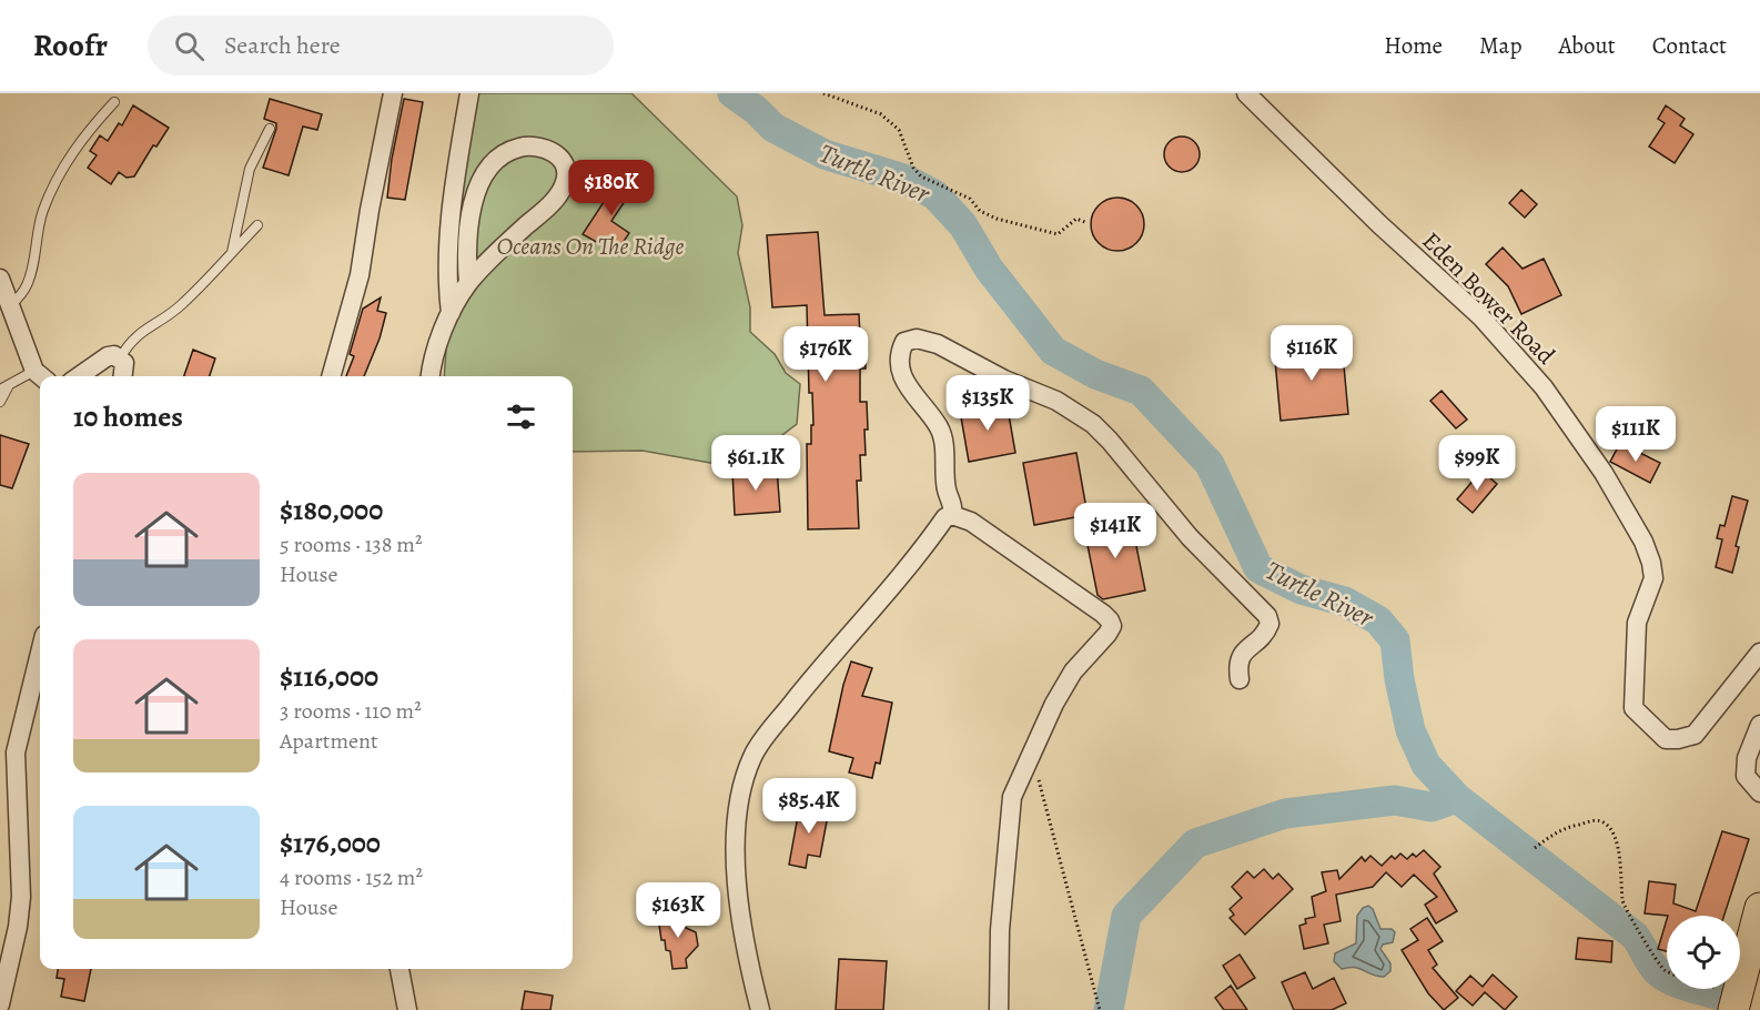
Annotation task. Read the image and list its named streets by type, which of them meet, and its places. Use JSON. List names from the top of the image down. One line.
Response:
{"streets":{"street":["Eden Bower Road"]},"water":["Turtle River"],"parks":["Oceans On The Ridge"],"page":{"header":"Roofr","search":"Search here","nav":["Home","Map","About","Contact"],"price":["$180K","$116K","$176K","$135K","$111K","$61.1K","$99K","$141K","$85.4K","$163K"],"heading":"10 homes","list":[{"name":"$180,000","note":"5 rooms · 138 m² · House"},{"name":"$116,000","note":"3 rooms · 110 m² · Apartment"},{"name":"$176,000","note":"4 rooms · 152 m² · House"}]}}
